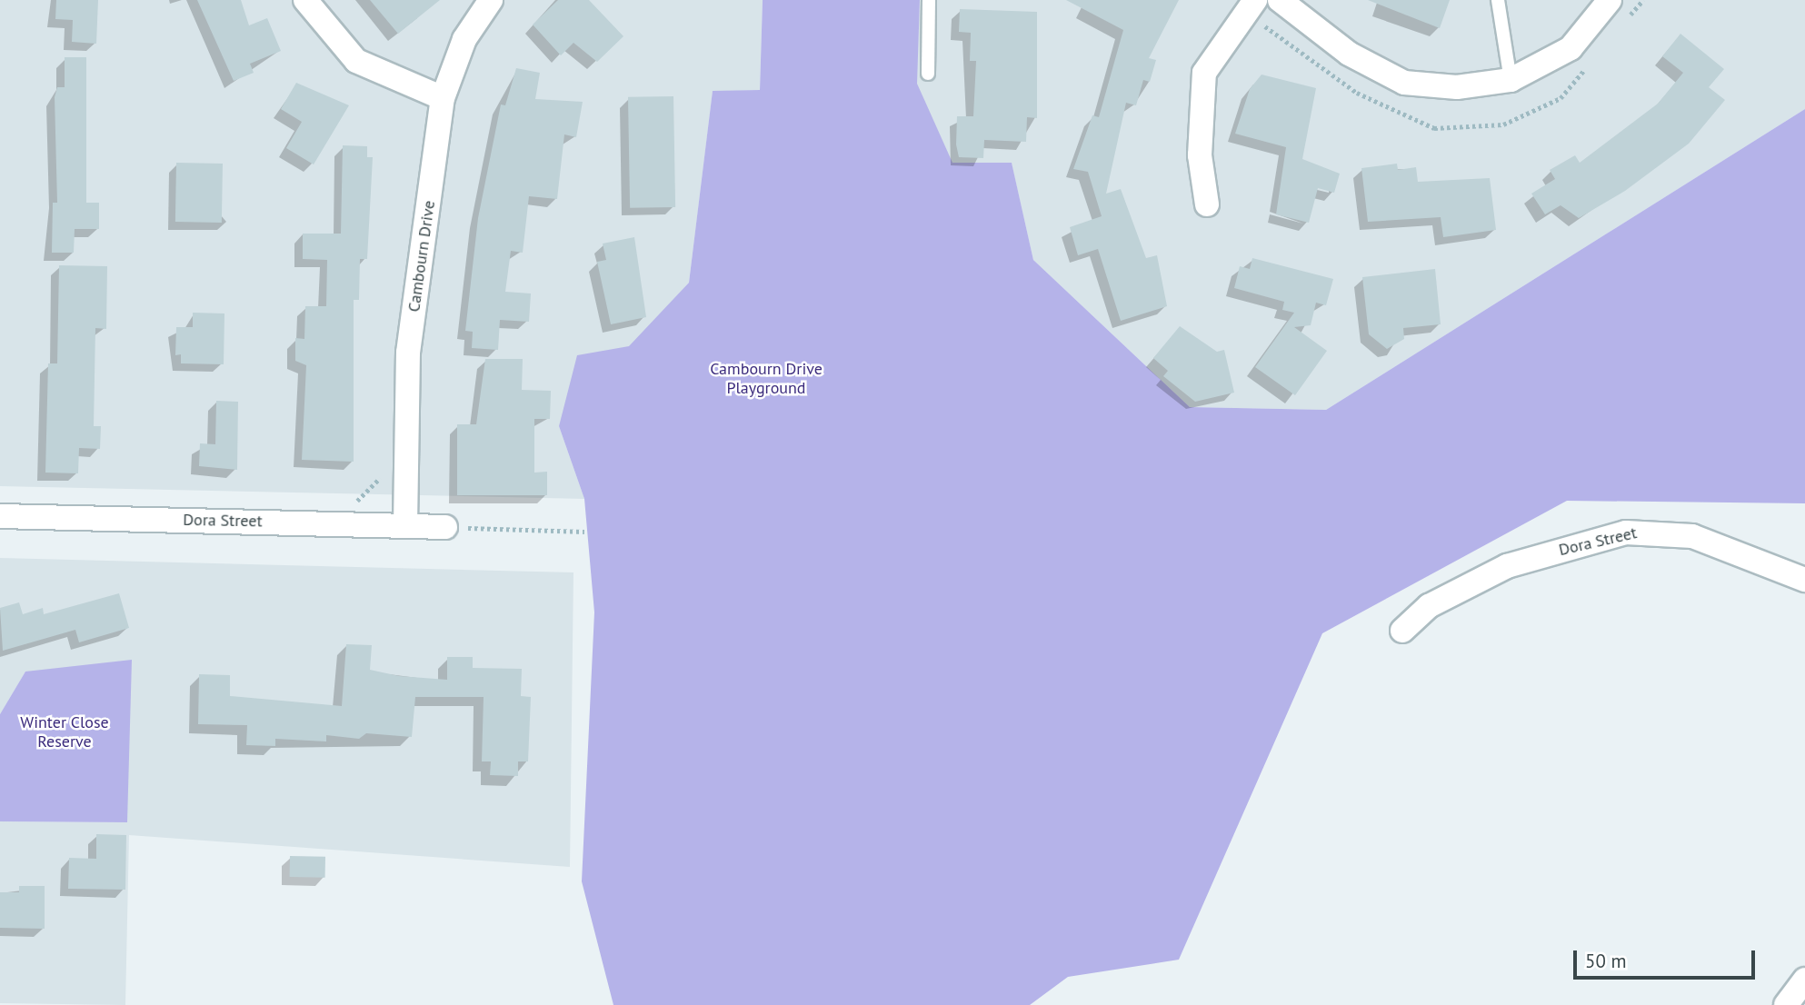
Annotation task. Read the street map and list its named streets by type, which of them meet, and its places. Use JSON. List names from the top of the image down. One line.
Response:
{"streets":{"street":["Cambourn Drive","Dora Street"]},"crossings":[["Cambourn Drive","Dora Street"]],"parks":["Cambourn Drive Playground","Winter Close Reserve"],"scale_bar":"50 m"}
